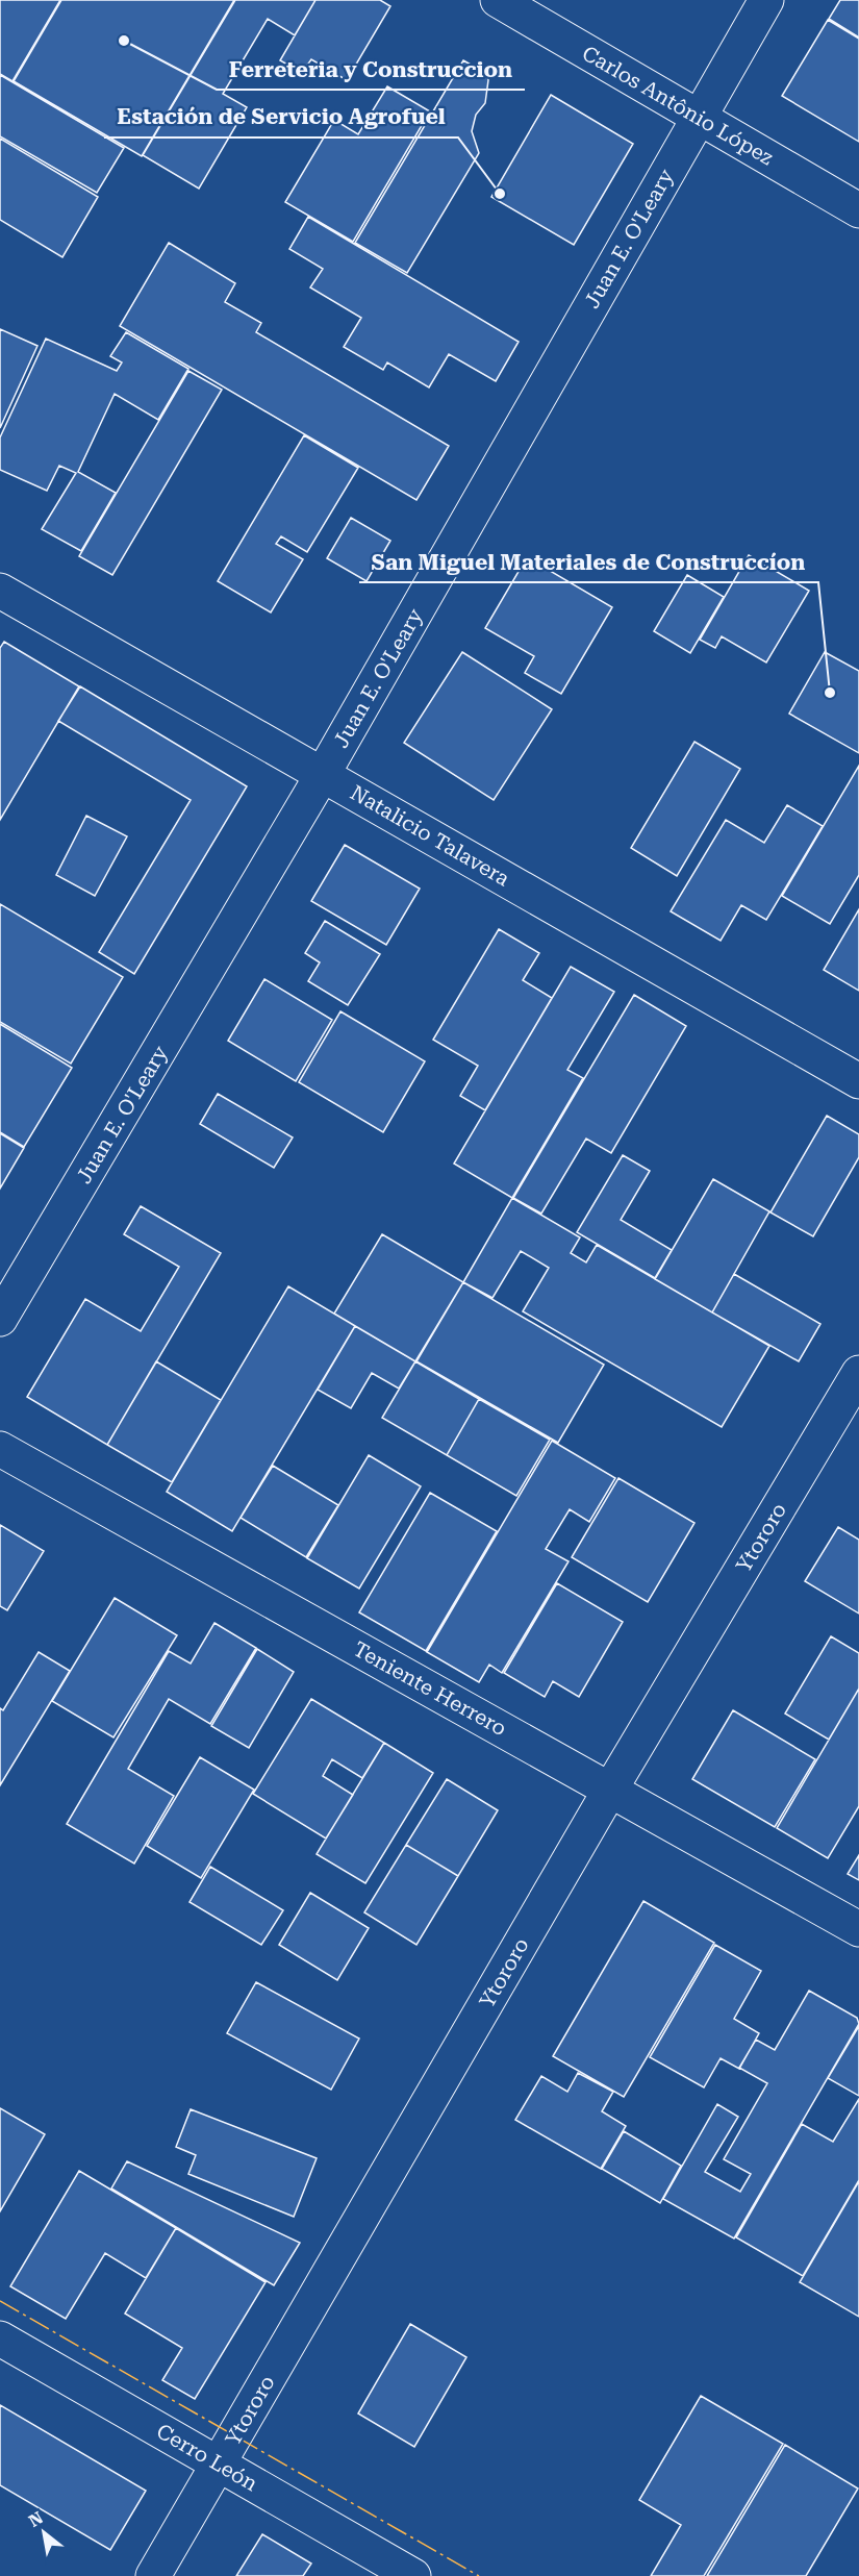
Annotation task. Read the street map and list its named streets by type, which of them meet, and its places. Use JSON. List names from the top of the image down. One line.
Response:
{"streets":{"street":["Carlos Antônio López","Juan E. O'Leary","Natalicio Talavera","Ytororo","Teniente Herrero","Cerro León"]},"crossings":[["Carlos Antônio López","Juan E. O'Leary"],["Juan E. O'Leary","Natalicio Talavera"],["Ytororo","Teniente Herrero"],["Ytororo","Cerro León"]],"places":["Ferreteria y Construccion","Estación de Servicio Agrofuel","San Miguel Materiales de Construccíon"],"north":"top left"}
